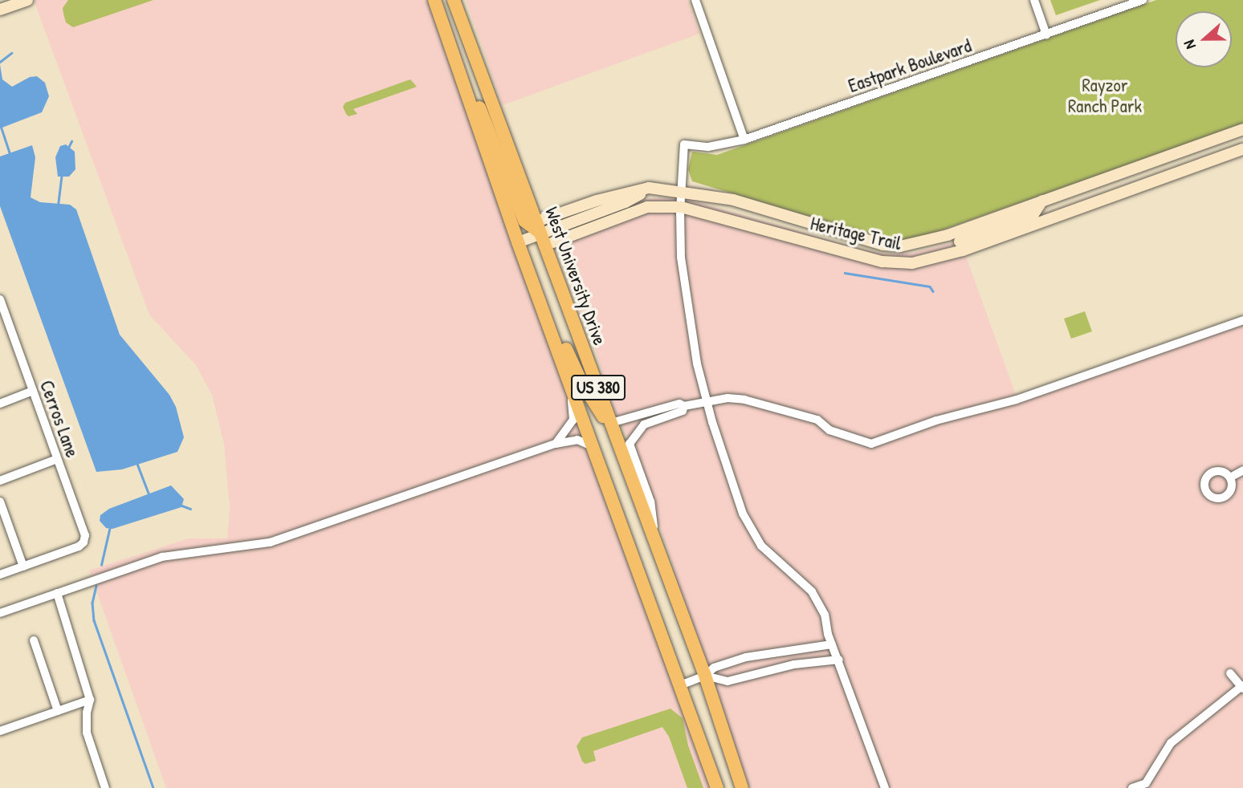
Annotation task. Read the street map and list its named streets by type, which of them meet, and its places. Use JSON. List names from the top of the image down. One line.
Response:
{"streets":{"main road":["West University Drive","US 380"],"street":["Eastpark Boulevard","Heritage Trail","Cerros Lane"]},"crossings":[["Eastpark Boulevard","Heritage Trail"],["Heritage Trail","West University Drive"],["Heritage Trail","US 380"]],"parks":["Rayzor Ranch Park"],"north":"left"}
